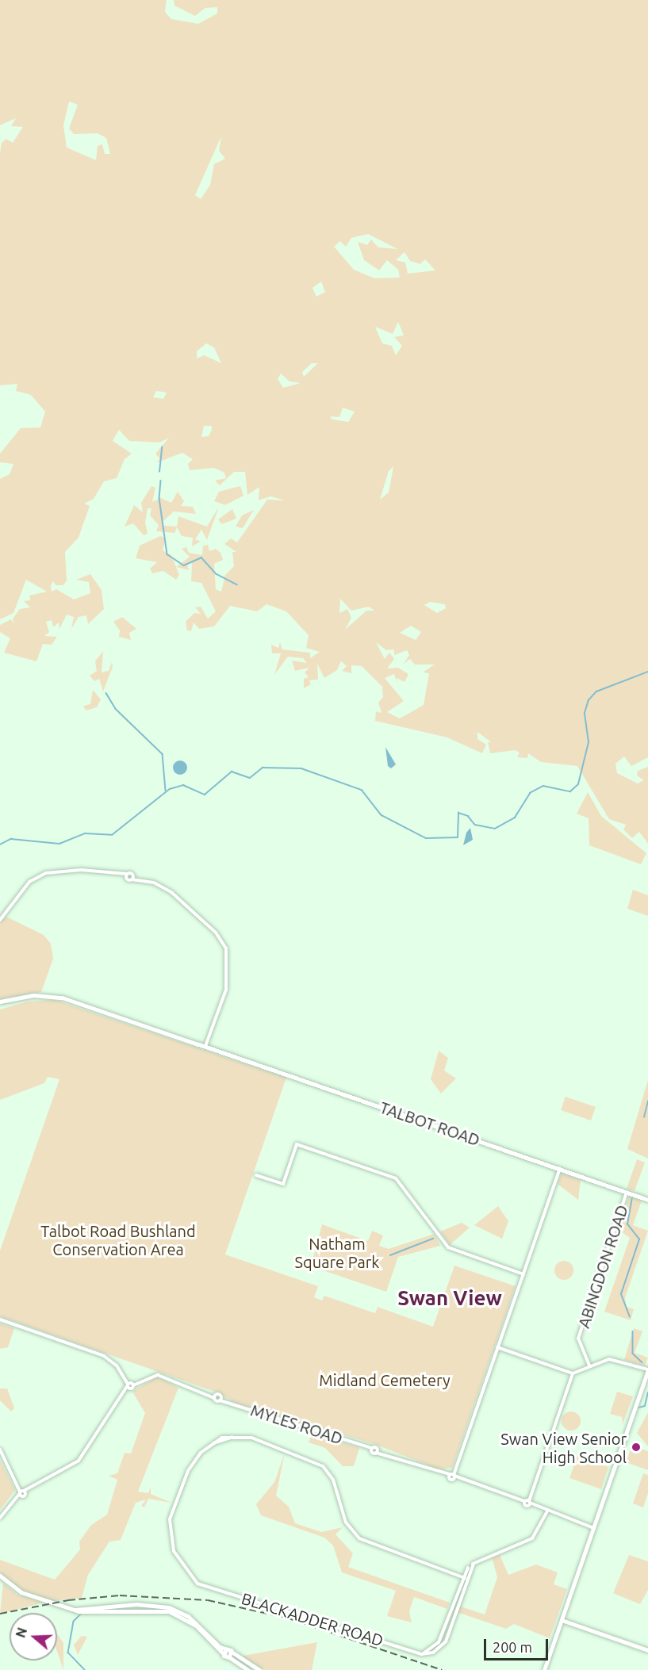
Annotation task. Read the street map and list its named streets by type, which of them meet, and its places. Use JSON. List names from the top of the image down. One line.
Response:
{"streets":{"main road":["TALBOT ROAD"],"street":["ABINGDON ROAD","MYLES ROAD","BLACKADDER ROAD"]},"crossings":[["TALBOT ROAD","ABINGDON ROAD"]],"districts":["Swan View"],"parks":["Talbot Road Bushland Conservation Area","Natham Square Park","Midland Cemetery"],"places":["Swan View Senior High School"],"scale_bar":"200 m","north":"left"}
